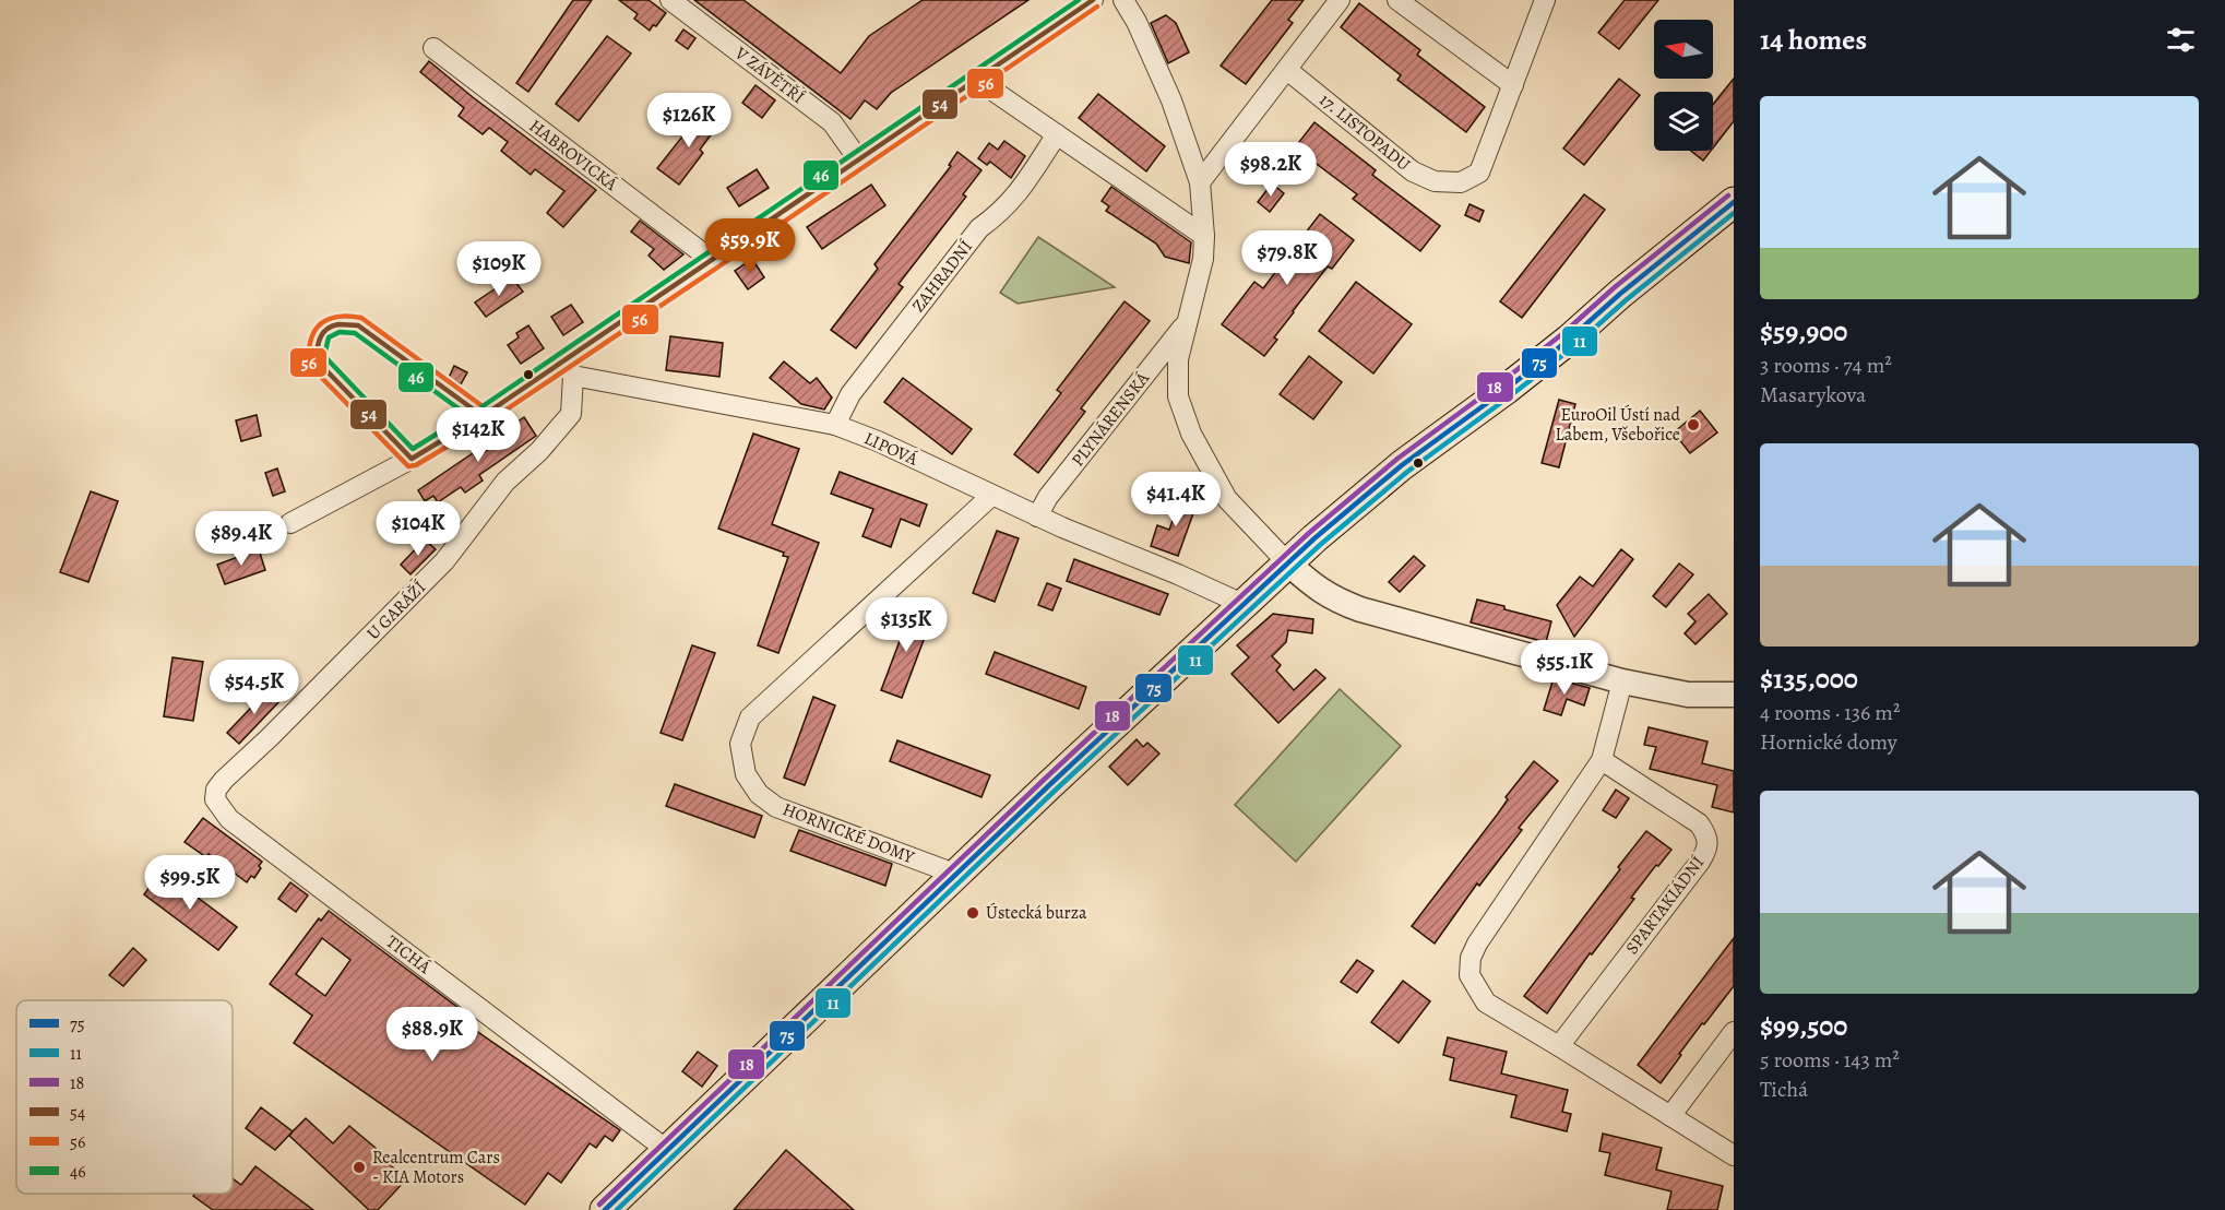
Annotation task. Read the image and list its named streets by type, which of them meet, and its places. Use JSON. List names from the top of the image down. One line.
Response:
{"streets":{"street":["V ZÁVĚTŘÍ","17. LISTOPADU","HABROVICKÁ","ZAHRADNÍ","PLYNÁRENSKÁ","LIPOVÁ","U GARÁŽÍ","HORNICKÉ DOMY","SPARTAKIÁDNÍ","TICHÁ"]},"crossings":[["ZAHRADNÍ","LIPOVÁ"],["PLYNÁRENSKÁ","LIPOVÁ"],["LIPOVÁ","U GARÁŽÍ"],["LIPOVÁ","HORNICKÉ DOMY"],["U GARÁŽÍ","TICHÁ"]],"places":["EuroOil Ústí nad Labem, Všebořice","Ústecká burza","Realcentrum Cars - KIA Motors"],"lines":["transit line 54","transit line 46","transit line 56","transit line 18","transit line 75","transit line 11"],"legend":["75","11","18","54","56","46"],"north":"left","page":{"heading":"14 homes","list":[{"name":"$59,900","note":"3 rooms · 74 m² · Masarykova"},{"name":"$135,000","note":"4 rooms · 136 m² · Hornické domy"},{"name":"$99,500","note":"5 rooms · 143 m² · Tichá"}],"price":["$126K","$98.2K","$59.9K","$79.8K","$109K","$142K","$41.4K","$104K","$89.4K","$135K","$55.1K","$54.5K","$99.5K","$88.9K"]}}
